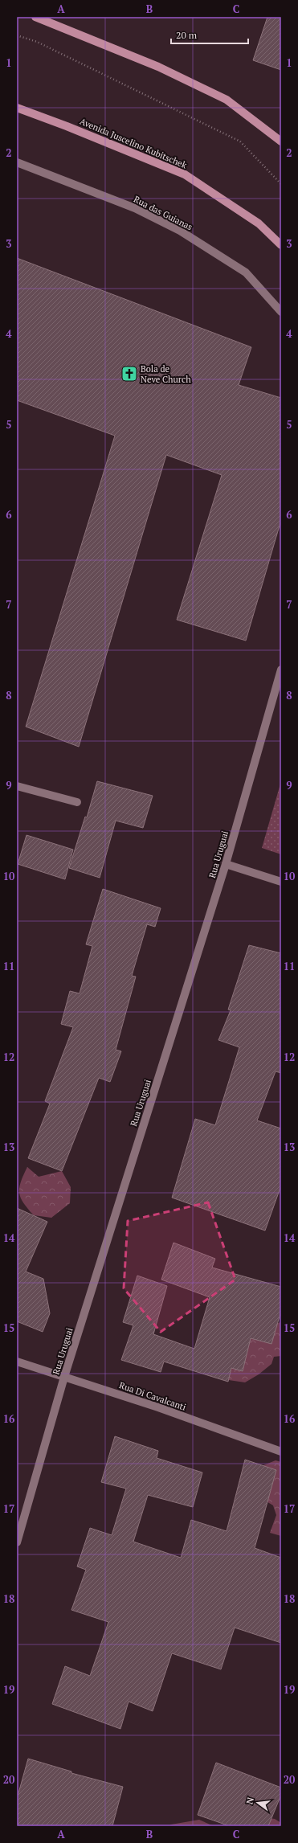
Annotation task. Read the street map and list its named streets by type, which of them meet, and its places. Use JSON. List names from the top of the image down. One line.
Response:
{"streets":{"main road":["Avenida Juscelino Kubitschek"],"street":["Rua das Guianas","Rua Uruguai","Rua Di Cavalcanti"]},"crossings":[["Rua Uruguai","Rua Di Cavalcanti"]],"places":{"church":["Bola de Neve Church"]},"scale_bar":"20 m","north":"left","grid":{"columns":["A","B","C"],"rows":["1","2","3","4","5","6","7","8","9","10","11","12","13","14","15","16","17","18","19","20"]}}
